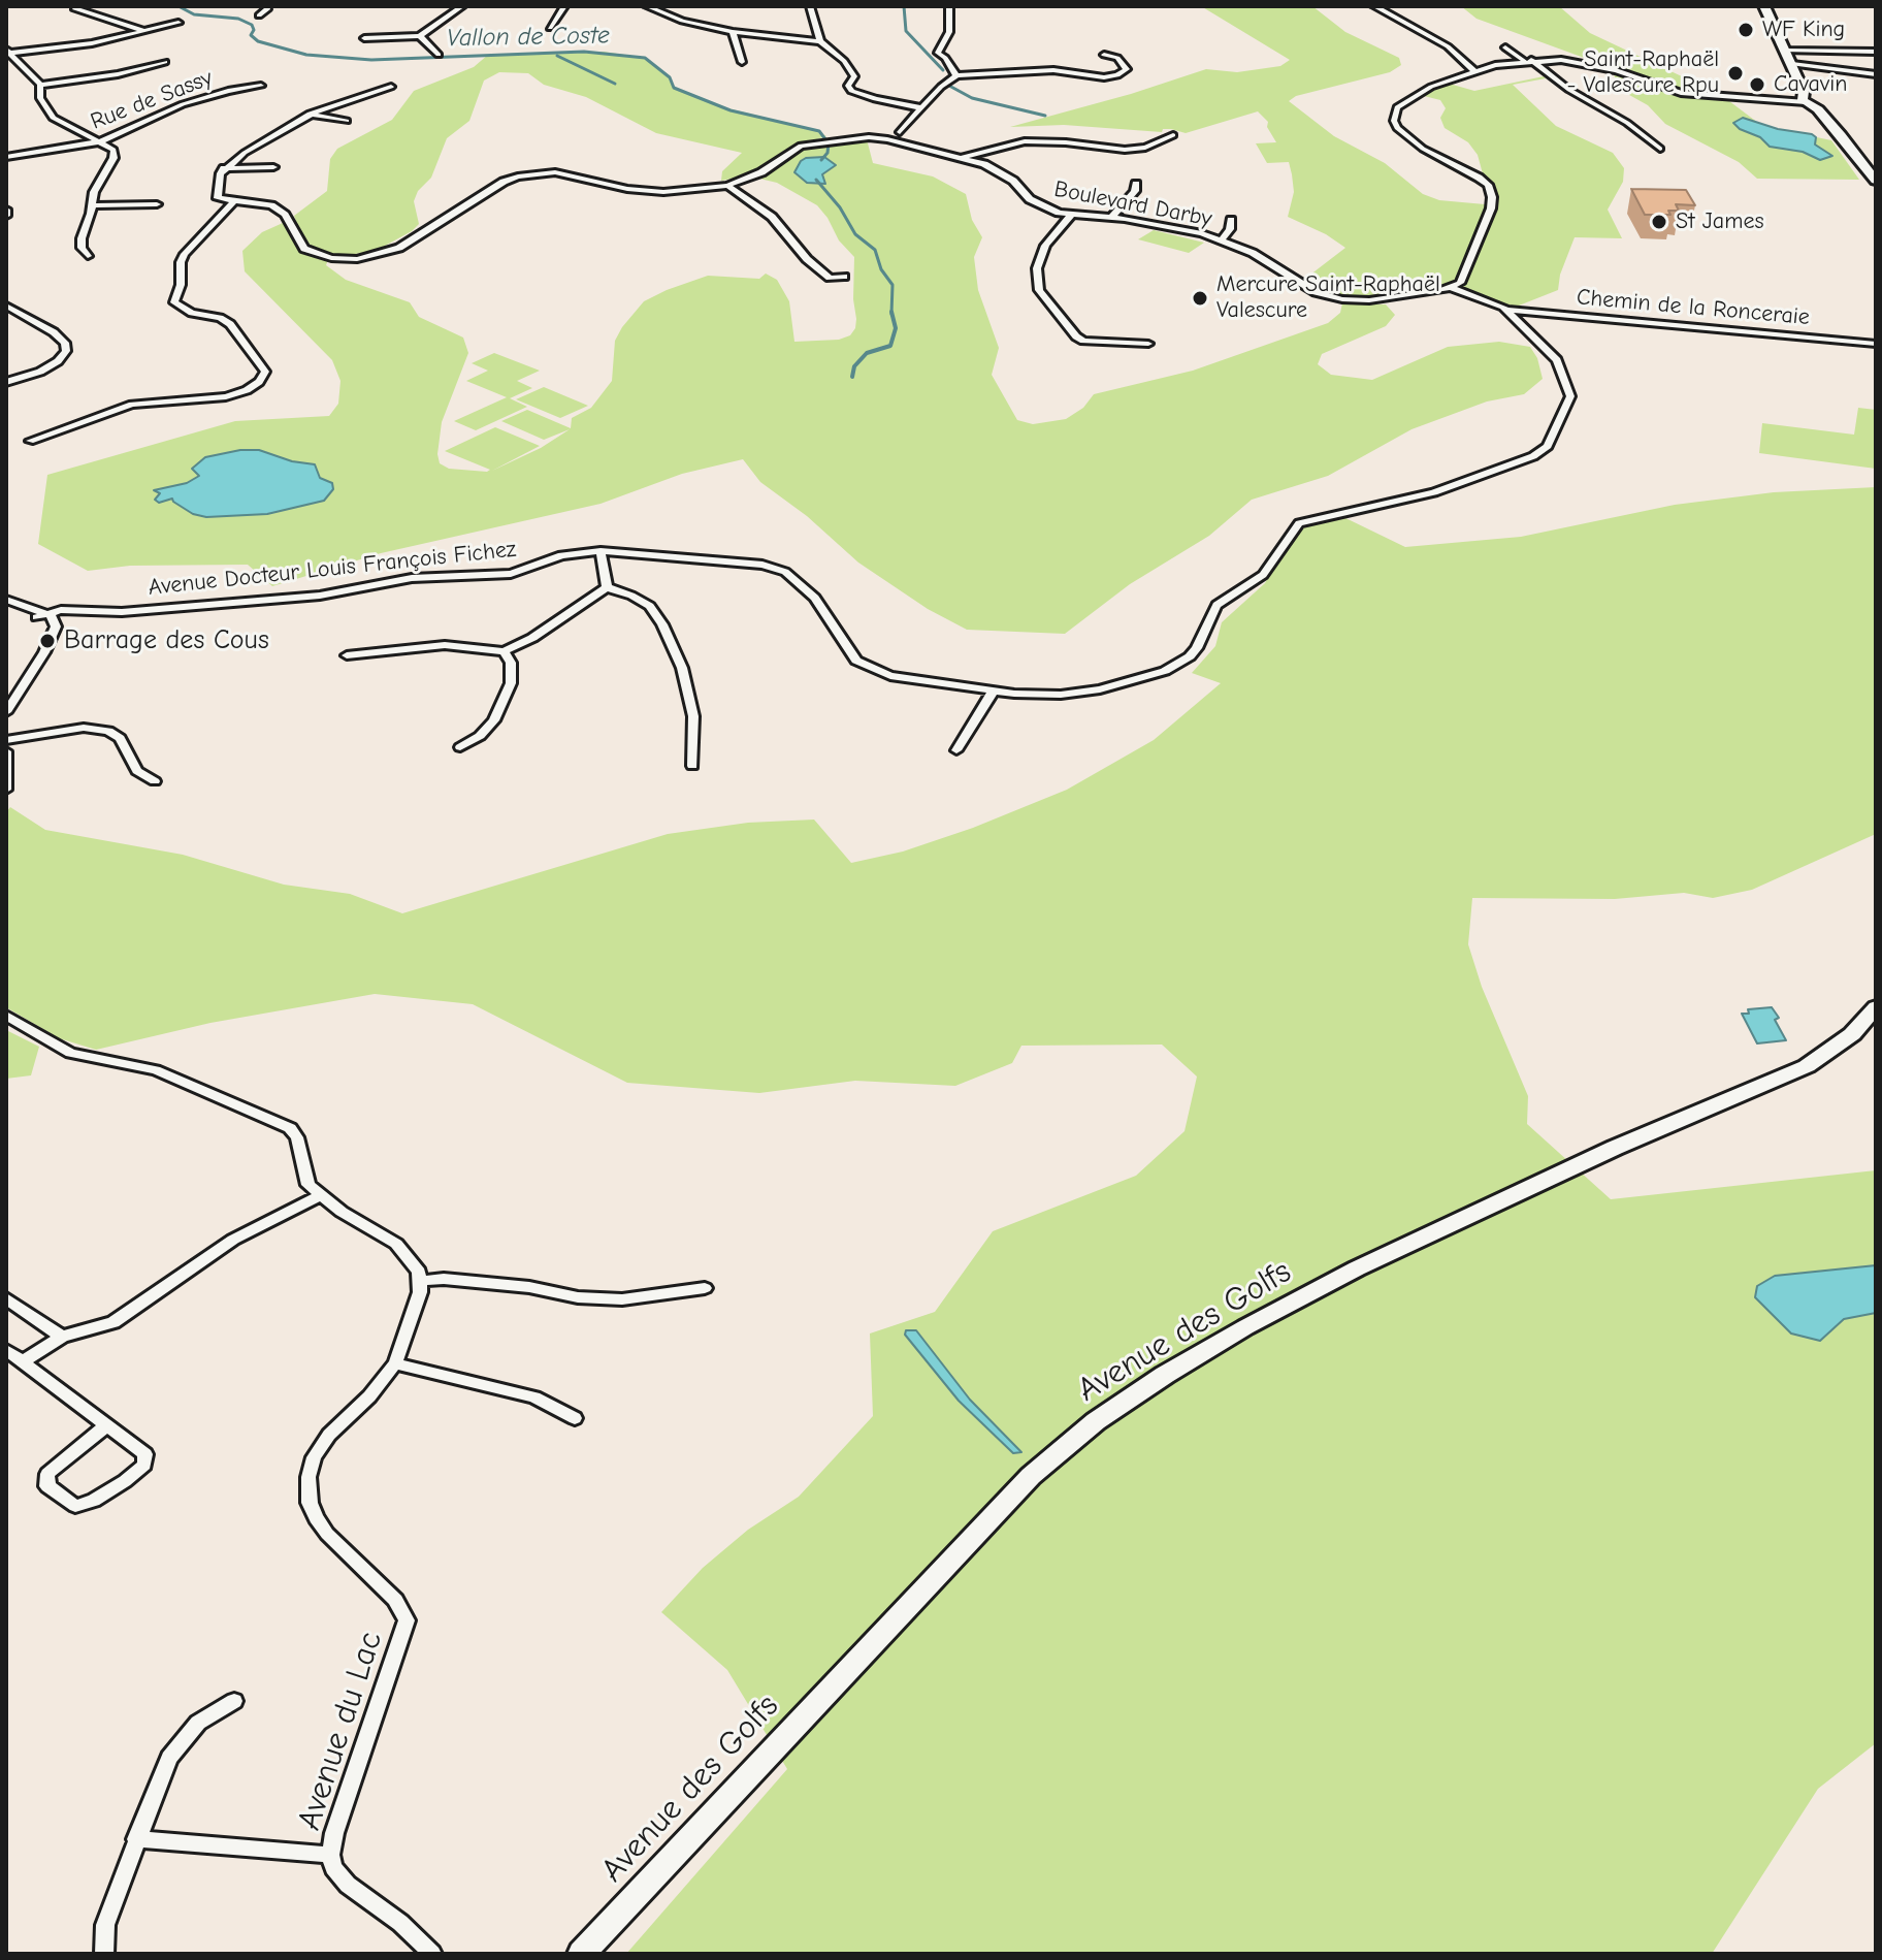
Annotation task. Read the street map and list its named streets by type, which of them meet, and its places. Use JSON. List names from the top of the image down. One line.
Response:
{"streets":{"main road":["Avenue des Golfs"],"street":["Rue de Sassy","Boulevard Darby","Chemin de la Ronceraie","Avenue Docteur Louis François Fichez","Avenue du Lac"]},"crossings":[["Chemin de la Ronceraie","Avenue Docteur Louis François Fichez"]],"water":["Vallon de Coste"],"places":["WF King","Saint-Raphaël - Valescure Rpu","Cavavin","St James","Mercure Saint-Raphaël Valescure","Barrage des Cous"]}
